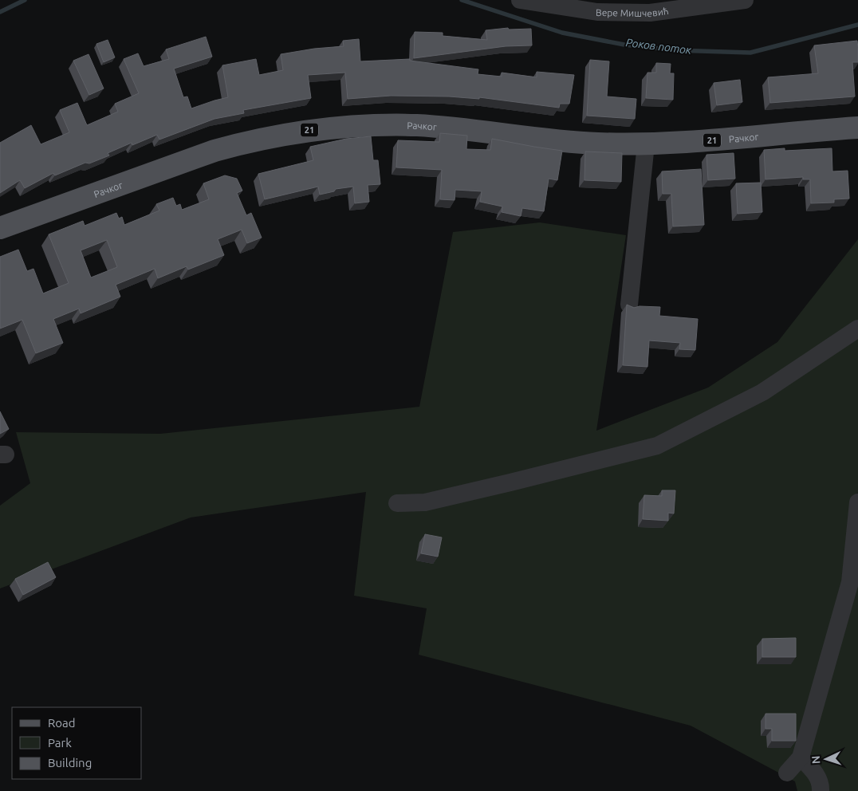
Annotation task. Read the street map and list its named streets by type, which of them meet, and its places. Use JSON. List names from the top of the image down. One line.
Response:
{"streets":{"main road":["Рачког","21"],"street":["Вере Мишчевић"]},"water":["Роков поток"],"legend":["Road","Park","Building"],"north":"left"}
